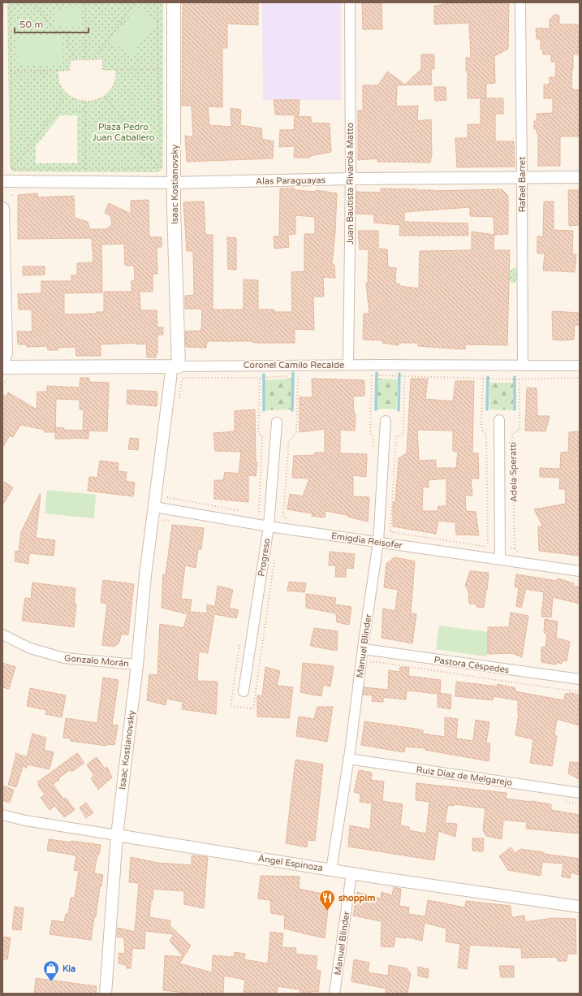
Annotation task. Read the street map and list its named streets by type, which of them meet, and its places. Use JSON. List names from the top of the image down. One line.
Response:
{"streets":{"main road":["Isaac Kostianovsky","Coronel Camilo Recalde"],"street":["Alas Paraguayas","Juan Bautista Rivarola Matto","Rafael Barret","Adela Speratti","Emigdia Reisofer","Progreso","Manuel Blinder","Gonzalo Morán","Pastora Céspedes","Ruiz Díaz de Melgarejo","Ángel Espinoza"]},"crossings":[["Alas Paraguayas","Juan Bautista Rivarola Matto"],["Alas Paraguayas","Isaac Kostianovsky"],["Alas Paraguayas","Rafael Barret"],["Juan Bautista Rivarola Matto","Coronel Camilo Recalde"],["Isaac Kostianovsky","Coronel Camilo Recalde"],["Isaac Kostianovsky","Emigdia Reisofer"],["Isaac Kostianovsky","Gonzalo Morán"],["Isaac Kostianovsky","Ángel Espinoza"],["Rafael Barret","Coronel Camilo Recalde"],["Adela Speratti","Emigdia Reisofer"],["Emigdia Reisofer","Progreso"],["Emigdia Reisofer","Manuel Blinder"],["Manuel Blinder","Pastora Céspedes"],["Manuel Blinder","Ruiz Díaz de Melgarejo"],["Manuel Blinder","Ángel Espinoza"]],"parks":["Plaza Pedro Juan Caballero"],"places":{"restaurant":["shoppim"],"shop":["Kia"]},"scale_bar":"50 m"}
